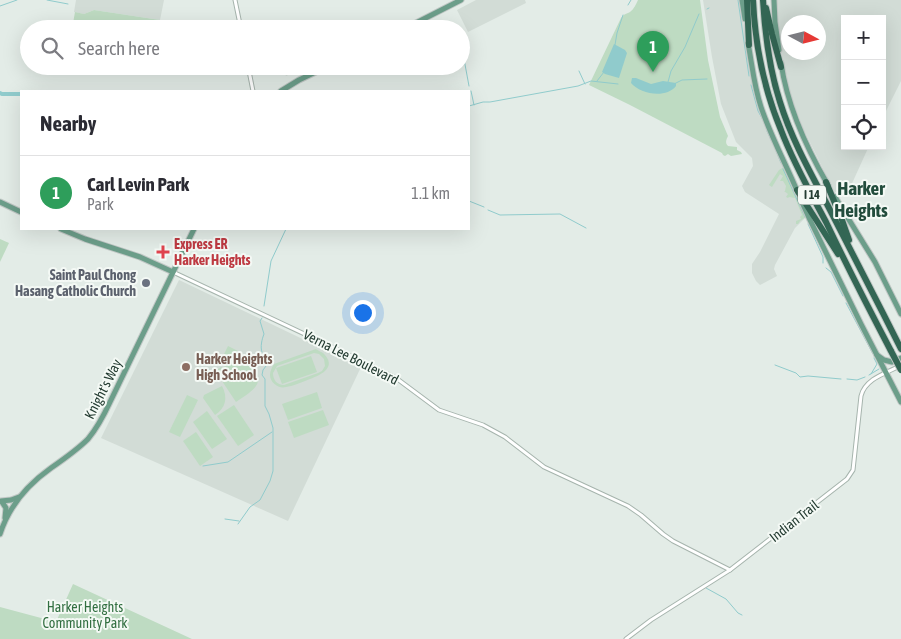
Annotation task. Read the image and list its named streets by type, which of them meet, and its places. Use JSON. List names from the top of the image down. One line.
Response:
{"streets":{"highway":["I 14"],"main road":["Knight's Way"],"street":["Verna Lee Boulevard","Indian Trail"]},"crossings":[["Verna Lee Boulevard","Knight's Way"],["Verna Lee Boulevard","Indian Trail"]],"districts":["Harker Heights"],"parks":["Harker Heights Community Park"],"places":{"health":["Express ER Harker Heights"],"other":["Saint Paul Chong Hasang Catholic Church","Harker Heights High School"]},"north":"right","page":{"map_buttons":["+","−"],"search":"Search here","pins":"1","heading":"Nearby","list":[{"mark":"1","name":"Carl Levin Park","note":"Park","value":"1.1 km"}]}}
